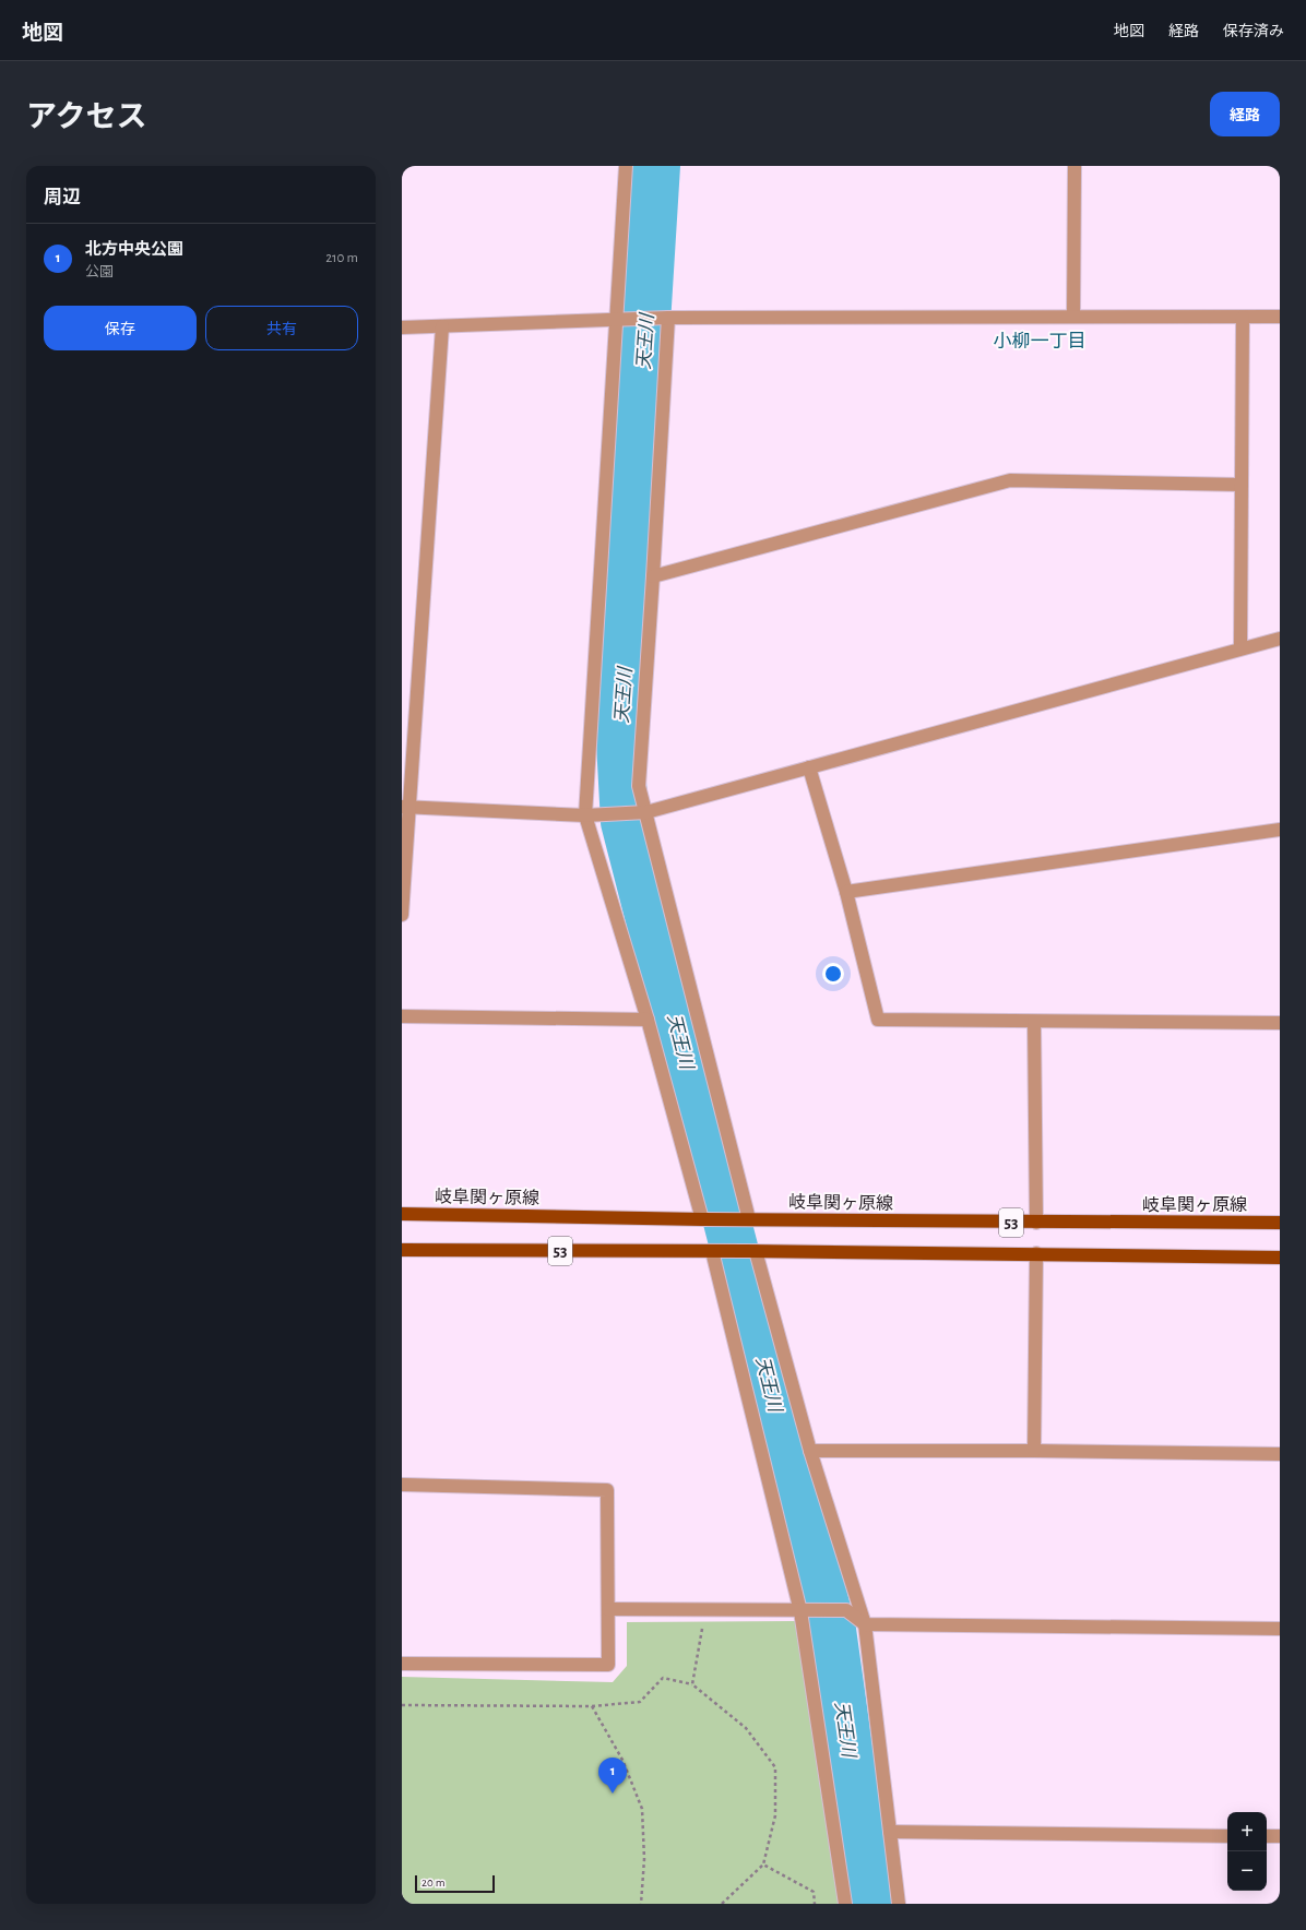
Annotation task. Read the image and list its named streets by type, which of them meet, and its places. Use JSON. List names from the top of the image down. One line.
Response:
{"streets":{"main road":["岐阜関ヶ原線","53"]},"districts":["小柳一丁目"],"water":["天王川"],"scale_bar":"20 m","page":{"header":"地図","nav":["地図","経路","保存済み"],"title":"アクセス","buttons":["経路",["保存","共有"]],"heading":"周辺","list":[{"mark":"1","name":"北方中央公園","note":"公園","value":"210 m"}],"pins":"1","map_buttons":["+","−"],"scale":"20 m"}}
